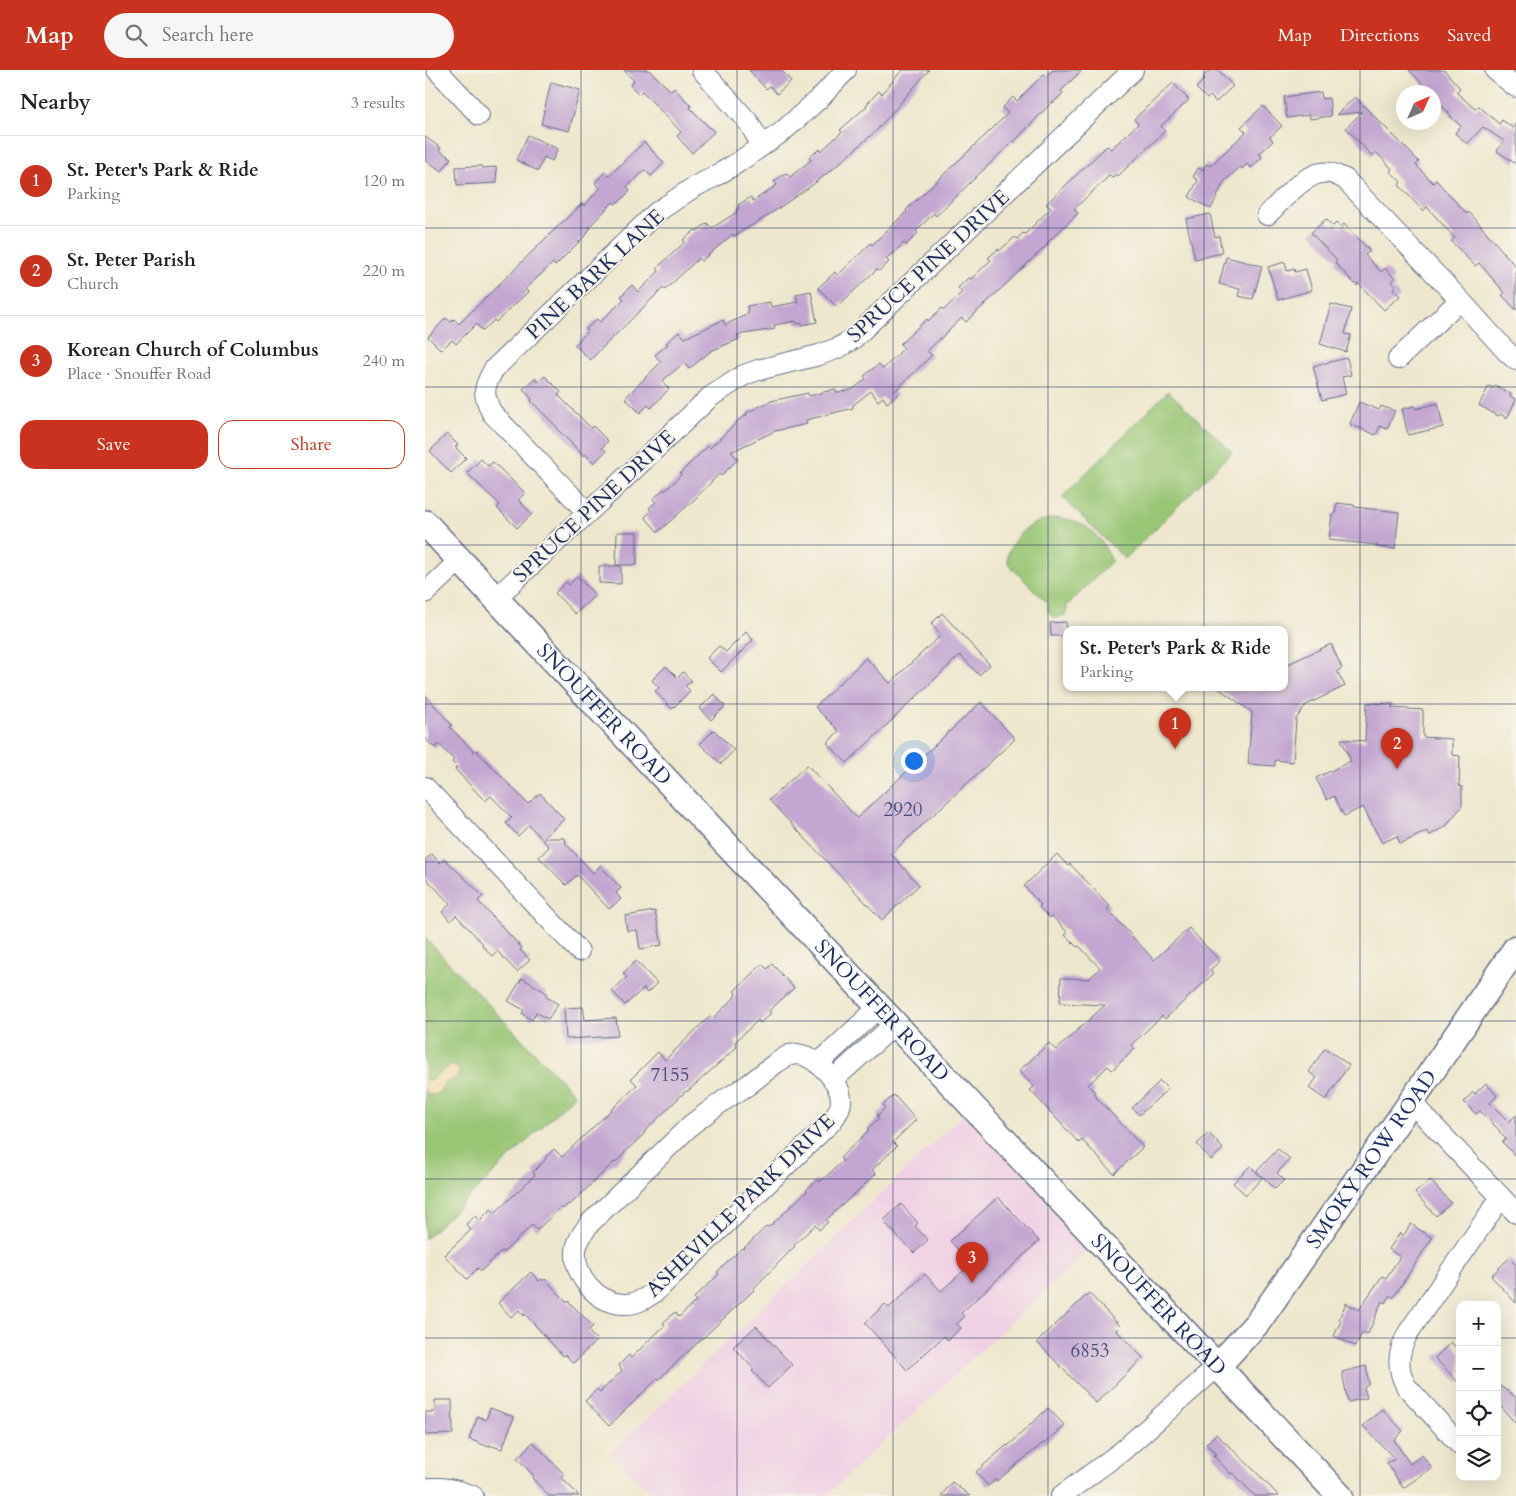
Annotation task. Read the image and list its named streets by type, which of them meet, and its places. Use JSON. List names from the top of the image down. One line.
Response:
{"streets":{"main road":["SNOUFFER ROAD","SMOKY ROW ROAD"],"street":["SPRUCE PINE DRIVE","PINE BARK LANE","ASHEVILLE PARK DRIVE"]},"crossings":[["SPRUCE PINE DRIVE","PINE BARK LANE"],["SPRUCE PINE DRIVE","SNOUFFER ROAD"],["SNOUFFER ROAD","SMOKY ROW ROAD"],["SNOUFFER ROAD","ASHEVILLE PARK DRIVE"]],"house_numbers":["2920","7155","6853"],"north":"top right","page":{"header":"Map","search":"Search here","nav":["Map","Directions","Saved"],"heading":["Nearby","3 results"],"list":[{"mark":"1","name":"St. Peter's Park & Ride","note":"Parking","value":"120 m"},{"mark":"2","name":"St. Peter Parish","note":"Church","value":"220 m"},{"mark":"3","name":"Korean Church of Columbus","note":"Place · Snouffer Road","value":"240 m"}],"buttons":["Save","Share"],"popup":["St. Peter's Park & Ride","Parking"],"pins":["1","2","3"],"map_buttons":["+","−"]}}
